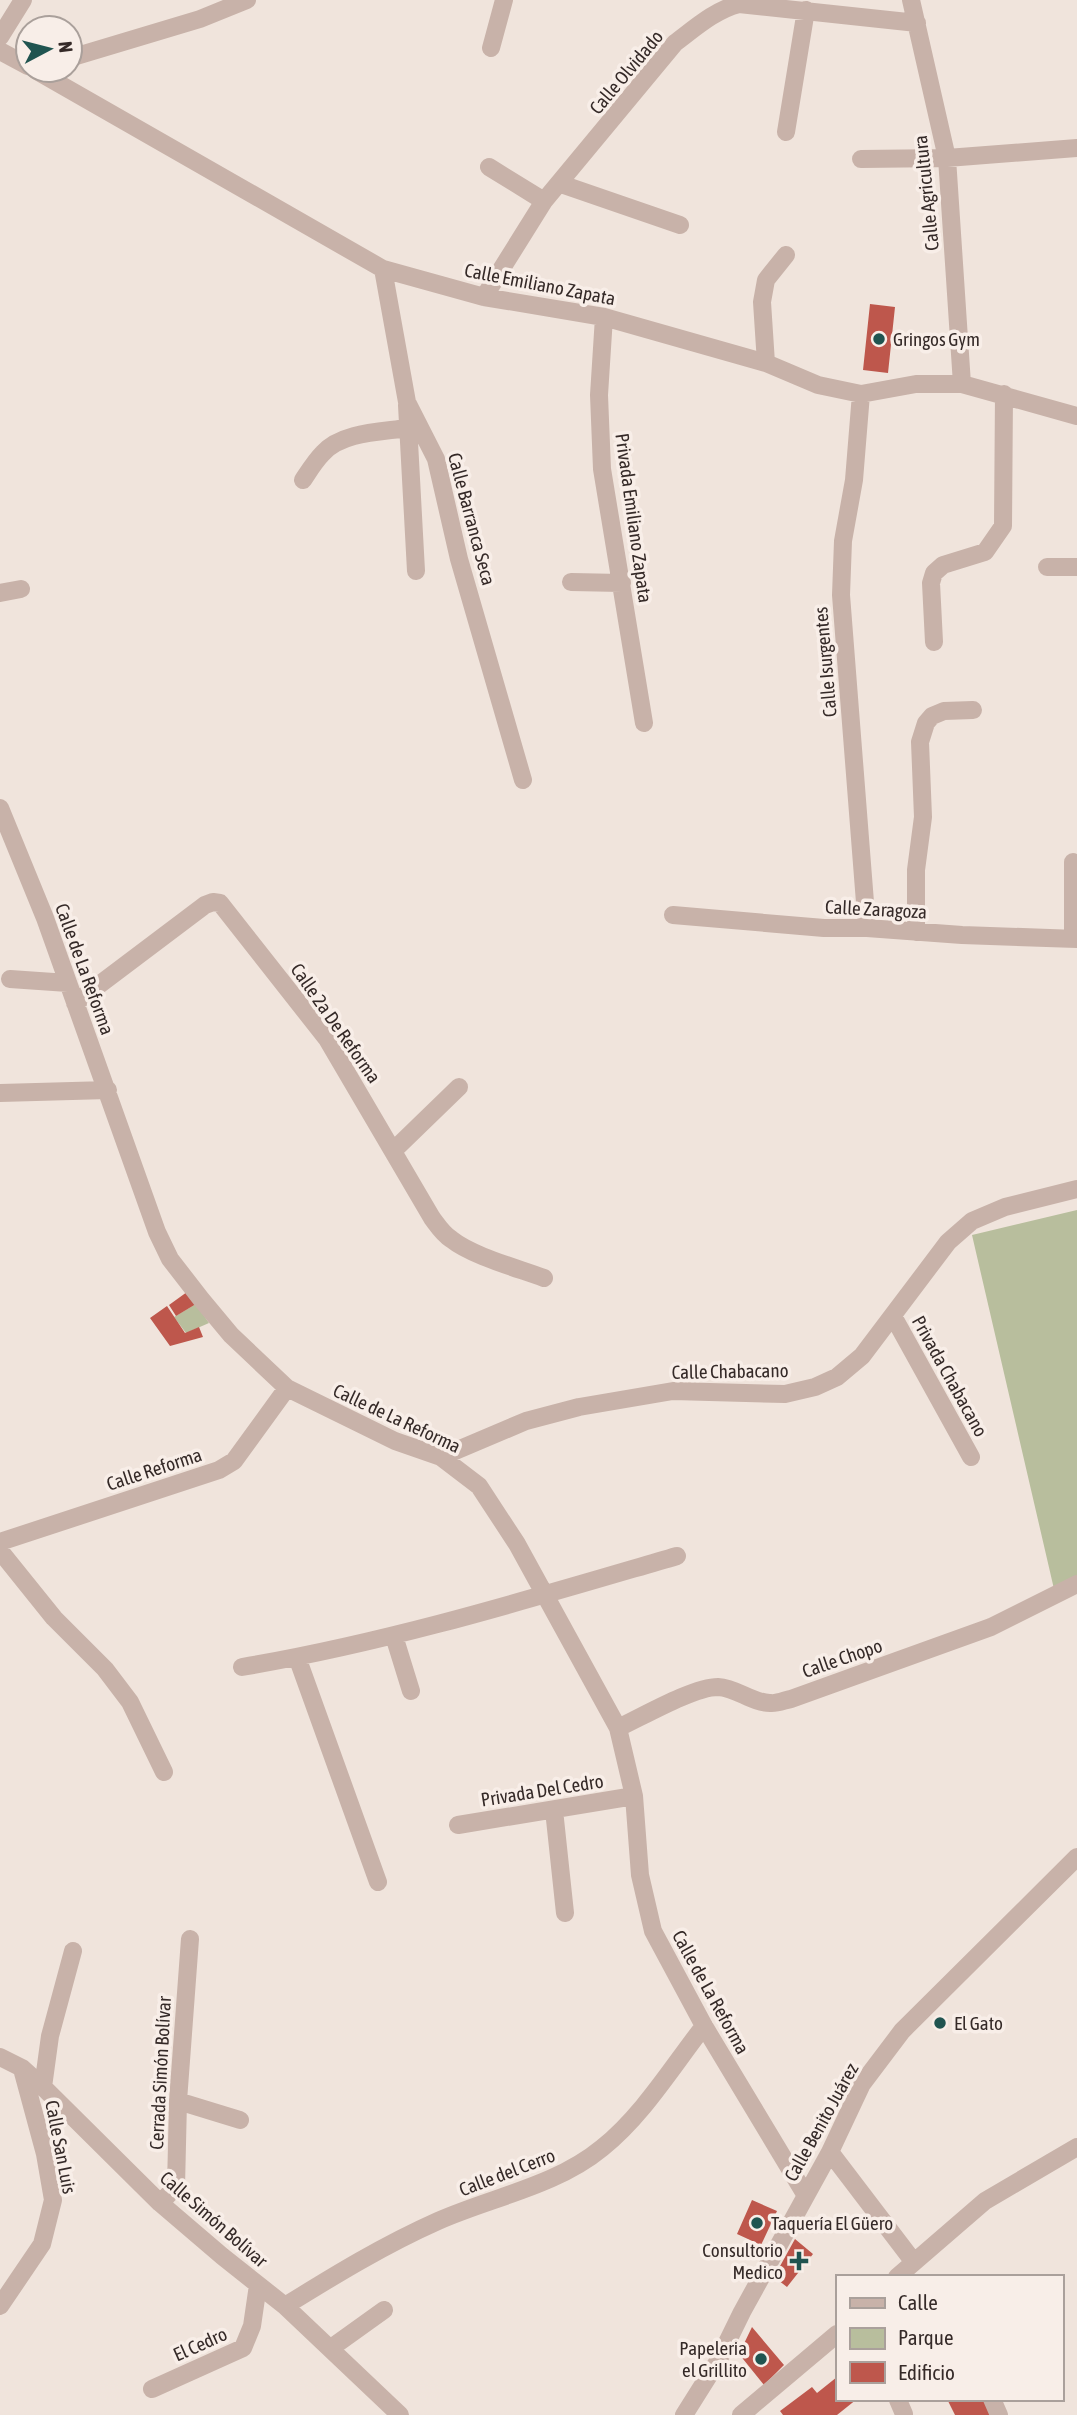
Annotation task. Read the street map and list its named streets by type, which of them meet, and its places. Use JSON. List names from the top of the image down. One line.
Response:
{"streets":{"street":["Calle Olvidado","Calle Agricultura","Calle Emiliano Zapata","Privada Emiliano Zapata","Calle Barranca Seca","Calle Isurgentes","Calle Zaragoza","Calle de La Reforma","Calle 2a De Reforma","Calle Chabacano","Privada Chabacano","Calle Reforma","Calle Chopo","Privada Del Cedro","Cerrada Simón Bolívar","Calle Benito Juárez","Calle San Luis","Calle del Cerro","Calle Simón Bolívar","El Cedro"]},"crossings":[["Calle Olvidado","Calle Agricultura"],["Calle Olvidado","Calle Emiliano Zapata"],["Calle Agricultura","Calle Emiliano Zapata"],["Calle Emiliano Zapata","Privada Emiliano Zapata"],["Calle Emiliano Zapata","Calle Barranca Seca"],["Calle Emiliano Zapata","Calle Isurgentes"],["Calle Isurgentes","Calle Zaragoza"],["Calle de La Reforma","Calle 2a De Reforma"],["Calle de La Reforma","Calle Chabacano"],["Calle de La Reforma","Calle Reforma"],["Calle de La Reforma","Calle Chopo"],["Calle de La Reforma","Privada Del Cedro"],["Calle de La Reforma","Calle Benito Juárez"],["Calle de La Reforma","Calle del Cerro"],["Calle Chabacano","Privada Chabacano"],["Cerrada Simón Bolívar","Calle Simón Bolívar"],["Calle San Luis","Calle Simón Bolívar"],["Calle del Cerro","Calle Simón Bolívar"],["Calle Simón Bolívar","El Cedro"]],"places":{"other":["Gringos Gym","El Gato","Taquería El Güero","Papeleria el Grillito"],"health":["Consultorio Medico"]},"legend":["Calle","Parque","Edificio"],"north":"right"}
